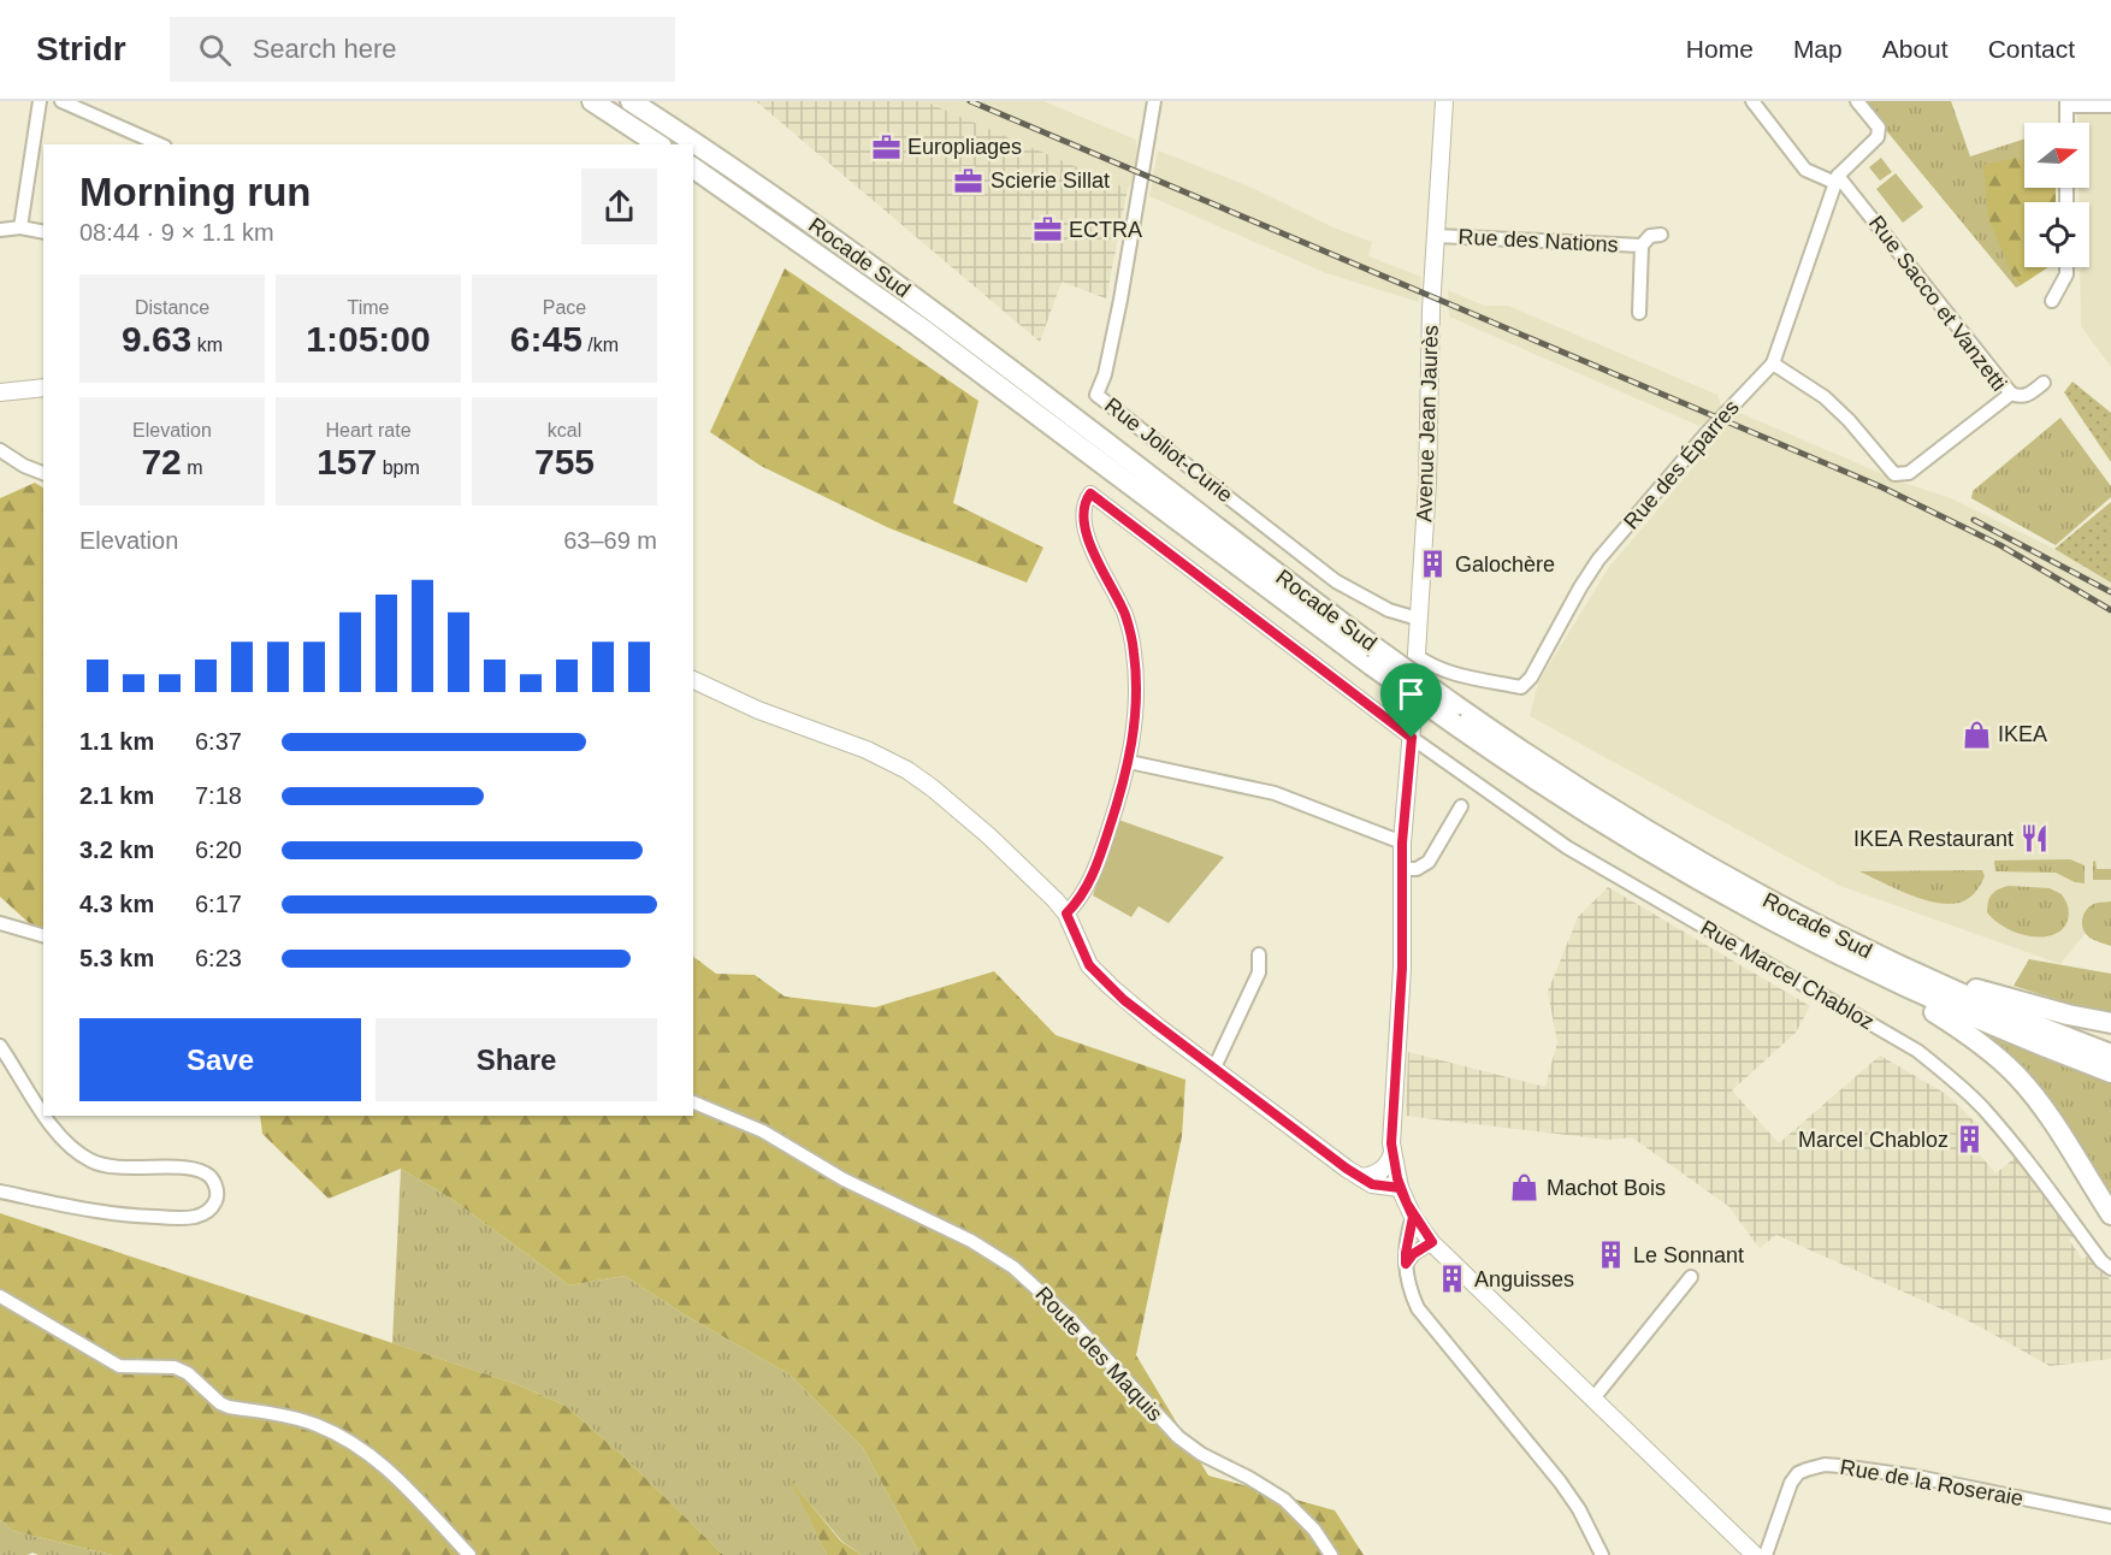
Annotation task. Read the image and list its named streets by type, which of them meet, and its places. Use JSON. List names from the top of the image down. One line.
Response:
{"streets":{"highway":["Rocade Sud"],"main road":["Avenue Jean Jaurès"],"street":["Rue des Nations","Rue Sacco et Vanzetti","Rue Joliot-Curie","Rue des Éparres","Rue Marcel Chabloz","Route des Maquis","Rue de la Roseraie"]},"crossings":[["Rue des Nations","Avenue Jean Jaurès"],["Rue Sacco et Vanzetti","Rue des Éparres"],["Avenue Jean Jaurès","Rue Joliot-Curie"],["Avenue Jean Jaurès","Rue des Éparres"],["Avenue Jean Jaurès","Rue Marcel Chabloz"]],"places":{"office":["Europliages","Scierie Sillat","ECTRA"],"building":["Galochère","Marcel Chabloz","Le Sonnant","Anguisses"],"shop":["IKEA","Machot Bois"],"restaurant":["IKEA Restaurant"]},"north":"right","page":{"header":"Stridr","search":"Search here","nav":["Home","Map","About","Contact"],"heading":["Morning run","08:44 · 9 × 1.1 km"],"stats":[["Distance","9.63 km"],["Time","1:05:00"],["Pace","6:45 /km"],["Elevation","72 m"],["Heart rate","157 bpm"],["kcal","755"]],"chart":["Elevation","63–69 m"],"list":[{"name":"1.1 km","note":"6:37"},{"name":"2.1 km","note":"7:18"},{"name":"3.2 km","note":"6:20"},{"name":"4.3 km","note":"6:17"},{"name":"5.3 km","note":"6:23"}],"buttons":["Save","Share"]}}
